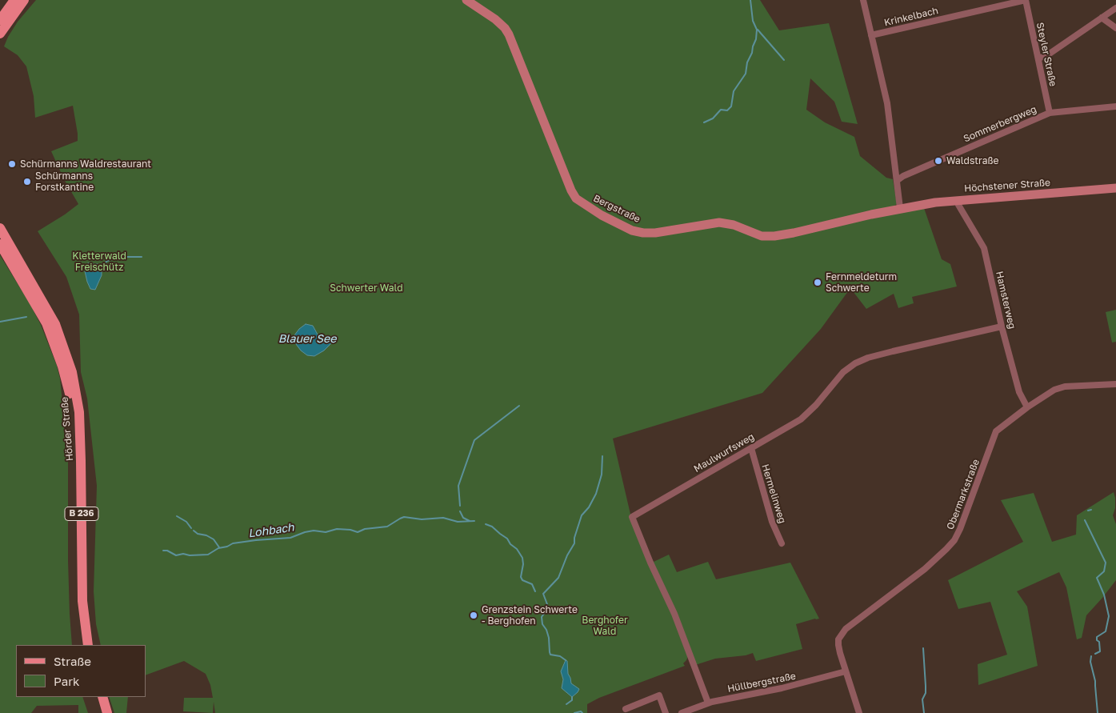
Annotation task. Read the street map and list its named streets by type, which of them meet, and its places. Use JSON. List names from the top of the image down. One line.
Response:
{"streets":{"main road":["Höchstener Straße","Bergstraße","Hörder Straße","B 236"],"street":["Krinkelbach","Steyler Straße","Sommerbergweg","Hamsterweg","Maulwurfsweg","Hermelinweg","Obermarkstraße","Hüllbergstraße"]},"crossings":[["Krinkelbach","Steyler Straße"],["Steyler Straße","Sommerbergweg"],["Höchstener Straße","Bergstraße"],["Höchstener Straße","Hamsterweg"],["Hamsterweg","Maulwurfsweg"],["Hamsterweg","Obermarkstraße"],["Maulwurfsweg","Hermelinweg"],["Maulwurfsweg","Hüllbergstraße"],["Obermarkstraße","Hüllbergstraße"]],"water":["Blauer See","Lohbach"],"parks":["Kletterwald Freischütz","Schwerter Wald","Berghofer Wald"],"places":["Waldstraße","Schürmanns Waldrestaurant","Schürmanns Forstkantine","Fernmeldeturm Schwerte","Grenzstein Schwerte - Berghofen"],"legend":["Straße","Park"]}
